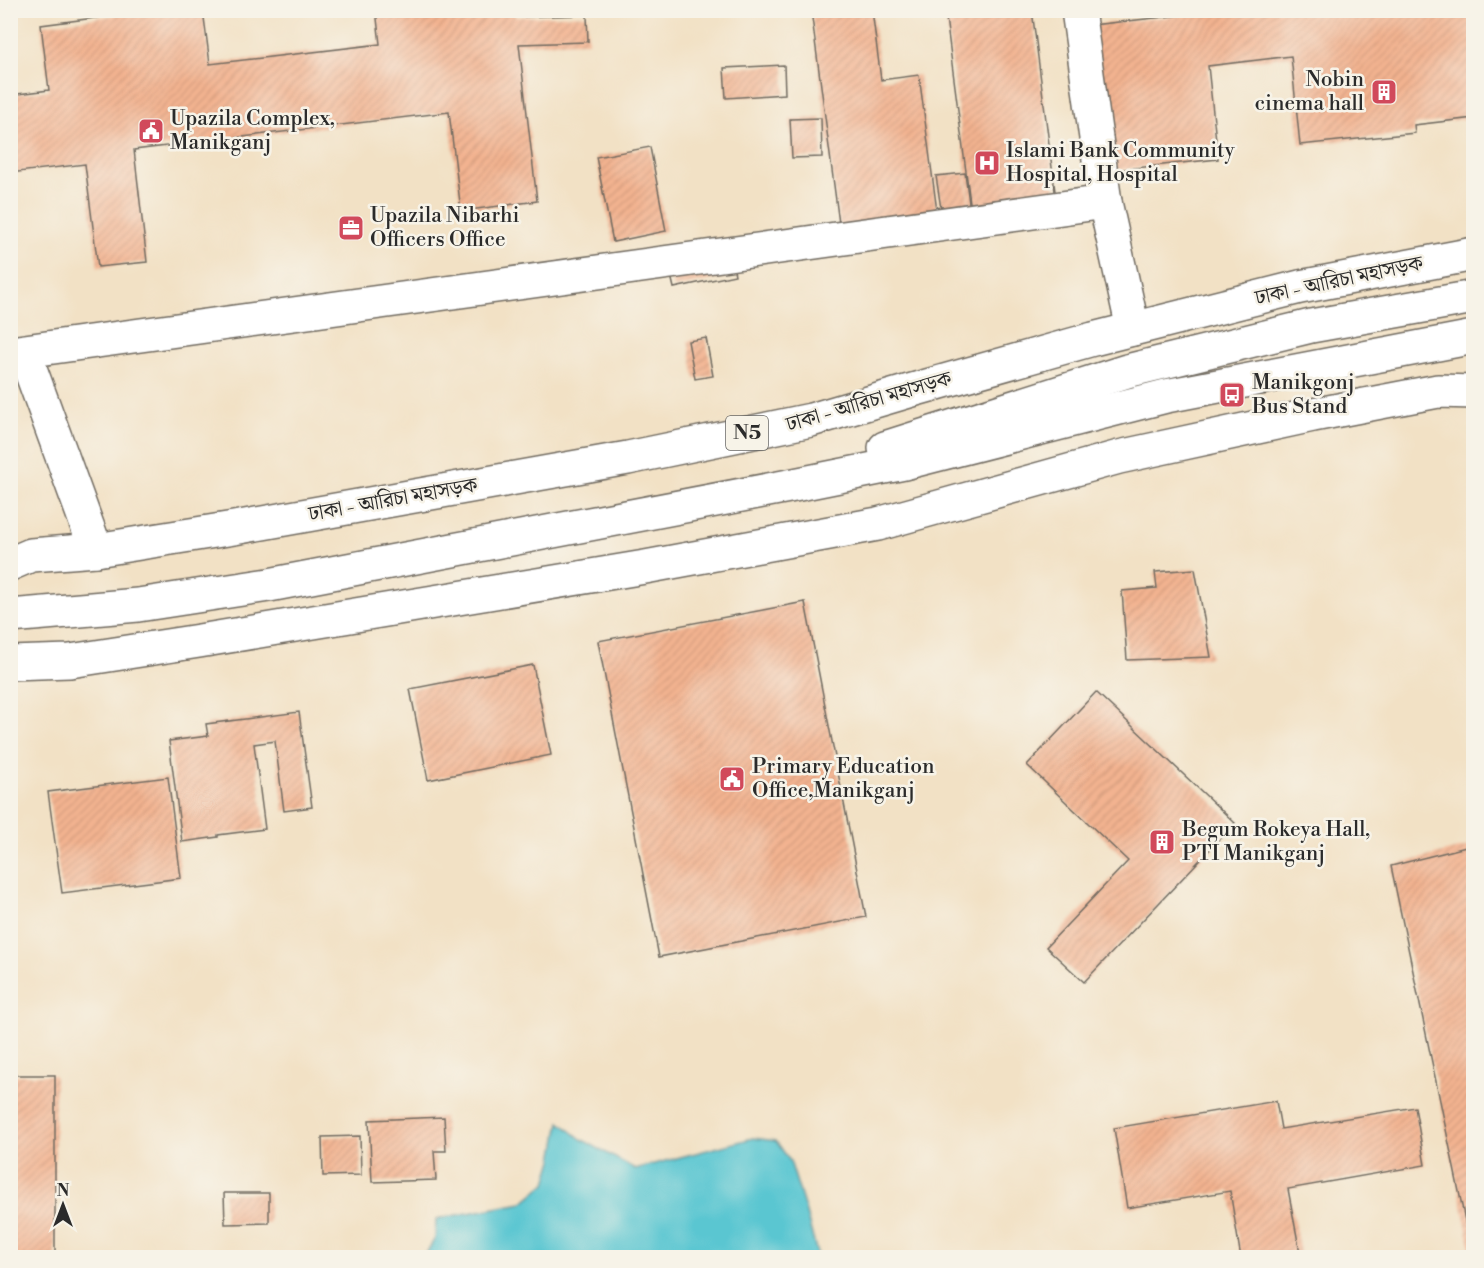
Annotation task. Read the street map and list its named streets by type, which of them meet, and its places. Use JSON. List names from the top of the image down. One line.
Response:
{"streets":{"main road":["ঢাকা - আরিচা মহাসড়ক","N5"]},"places":{"building":["Nobin cinema hall","Begum Rokeya Hall, PTI Manikganj"],"public building":["Upazila Complex, Manikganj","Primary Education Office,Manikganj"],"hospital":["Islami Bank Community Hospital, Hospital"],"office":["Upazila Nibarhi Officers Office"],"bus stop":["Manikgonj Bus Stand"]},"north":"top"}
